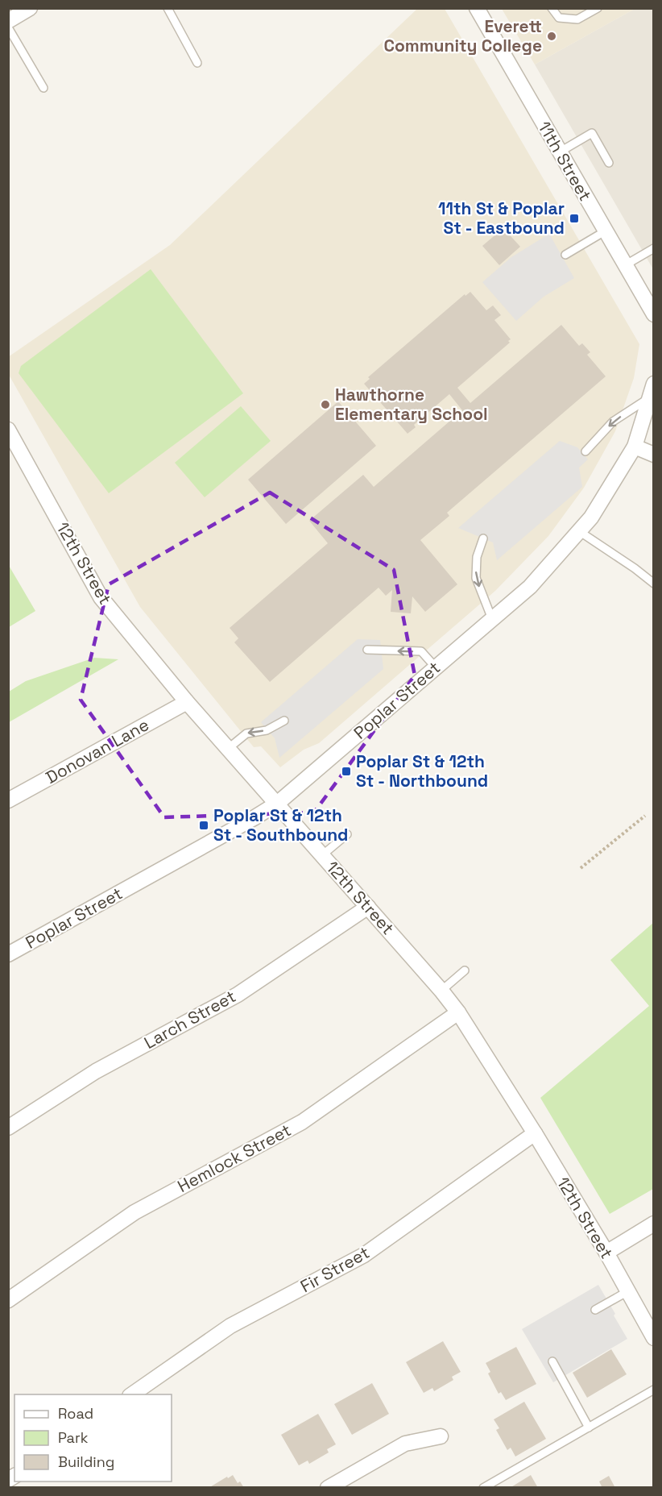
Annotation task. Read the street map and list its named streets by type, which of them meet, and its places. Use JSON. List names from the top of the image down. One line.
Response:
{"streets":{"street":["11th Street","12th Street","Poplar Street","Donovan Lane","Larch Street","Hemlock Street","Fir Street"]},"crossings":[["12th Street","Poplar Street"],["12th Street","Donovan Lane"],["12th Street","Larch Street"],["12th Street","Hemlock Street"],["12th Street","Fir Street"]],"places":{"other":["Everett Community College","Hawthorne Elementary School"],"transit":["11th St & Poplar St - Eastbound","Poplar St & 12th St - Northbound","Poplar St & 12th St - Southbound"]},"legend":["Road","Park","Building"]}
